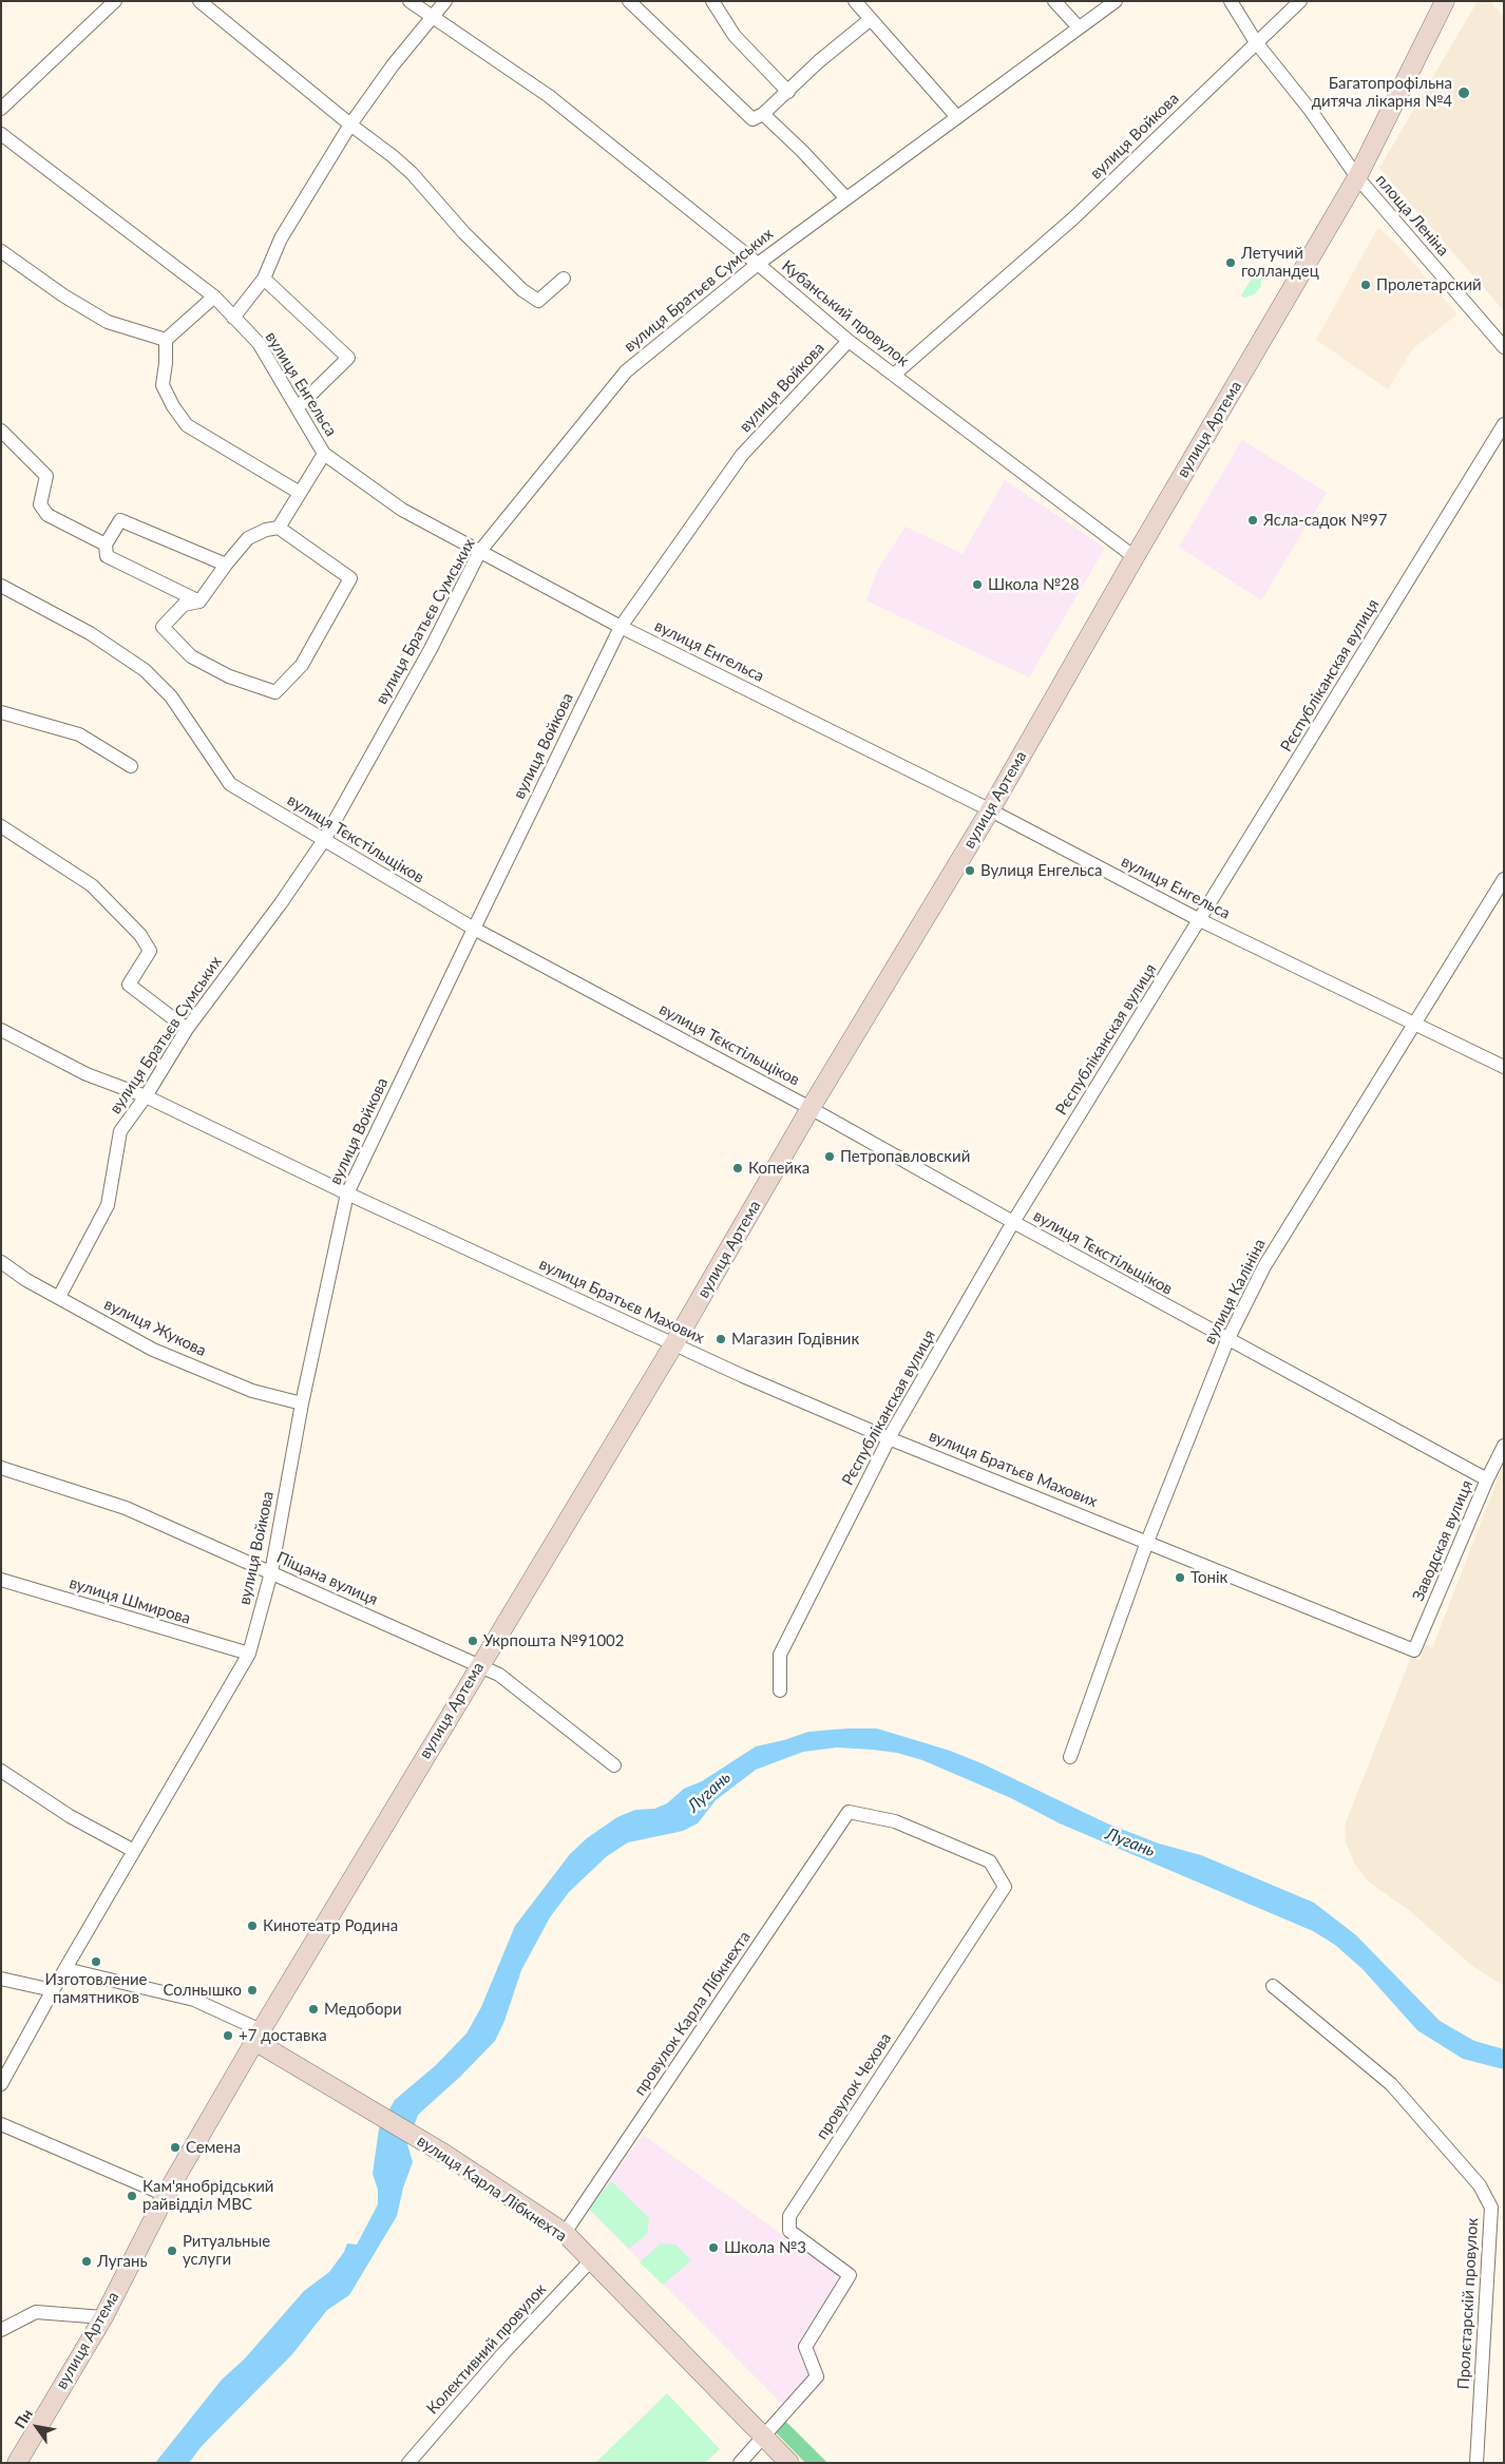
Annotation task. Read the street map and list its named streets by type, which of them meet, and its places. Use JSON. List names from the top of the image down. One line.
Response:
{"streets":{"street":["вулиця Войкова","площа Леніна","вулиця Братьєв Сумських","Кубанський провулок","вулиця Енгельса","вулиця Артема","Рєспубліканская вулиця","вулиця Тєкстільщіков","вулиця Калініна","вулиця Братьєв Махових","вулиця Жукова","Заводская вулиця","Піщана вулиця","вулиця Шмирова","провулок Карла Лібкнехта","провулок Чехова","вулиця Карла Лібкнехта","Пролєтарскій провулок","Колективний провулок"]},"crossings":[["вулиця Войкова","площа Леніна"],["вулиця Войкова","Кубанський провулок"],["вулиця Войкова","вулиця Енгельса"],["вулиця Войкова","вулиця Тєкстільщіков"],["вулиця Войкова","вулиця Братьєв Махових"],["вулиця Войкова","вулиця Жукова"],["вулиця Войкова","Піщана вулиця"],["вулиця Войкова","вулиця Шмирова"],["площа Леніна","вулиця Артема"],["вулиця Братьєв Сумських","Кубанський провулок"],["вулиця Братьєв Сумських","вулиця Енгельса"],["вулиця Братьєв Сумських","вулиця Тєкстільщіков"],["вулиця Братьєв Сумських","вулиця Братьєв Махових"],["вулиця Братьєв Сумських","вулиця Жукова"],["Кубанський провулок","вулиця Артема"],["вулиця Енгельса","вулиця Артема"],["вулиця Енгельса","Рєспубліканская вулиця"],["вулиця Енгельса","вулиця Калініна"],["вулиця Артема","вулиця Тєкстільщіков"],["вулиця Артема","вулиця Братьєв Махових"],["вулиця Артема","Піщана вулиця"],["вулиця Артема","вулиця Карла Лібкнехта"],["Рєспубліканская вулиця","вулиця Тєкстільщіков"],["Рєспубліканская вулиця","вулиця Братьєв Махових"],["вулиця Тєкстільщіков","вулиця Калініна"],["вулиця Тєкстільщіков","Заводская вулиця"],["вулиця Калініна","вулиця Братьєв Махових"],["вулиця Братьєв Махових","Заводская вулиця"],["провулок Карла Лібкнехта","провулок Чехова"],["провулок Карла Лібкнехта","вулиця Карла Лібкнехта"],["провулок Чехова","вулиця Карла Лібкнехта"],["вулиця Карла Лібкнехта","Колективний провулок"]],"water":["Лугань"],"places":["Багатопрофільна дитяча лікарня №4","Летучий голландец","Пролетарский","Ясла-садок №97","Школа №28","Вулиця Енгельса","Петропавловский","Копейка","Магазин Годівник","Тонік","Укрпошта №91002","Кинотеатр Родина","Изготовление памятников","Солнышко","Медобори","+7 доставка","Семена","Кам'янобрідський райвідділ МВС","Школа №3","Ритуальные услуги","Лугань"],"north":"top left"}
